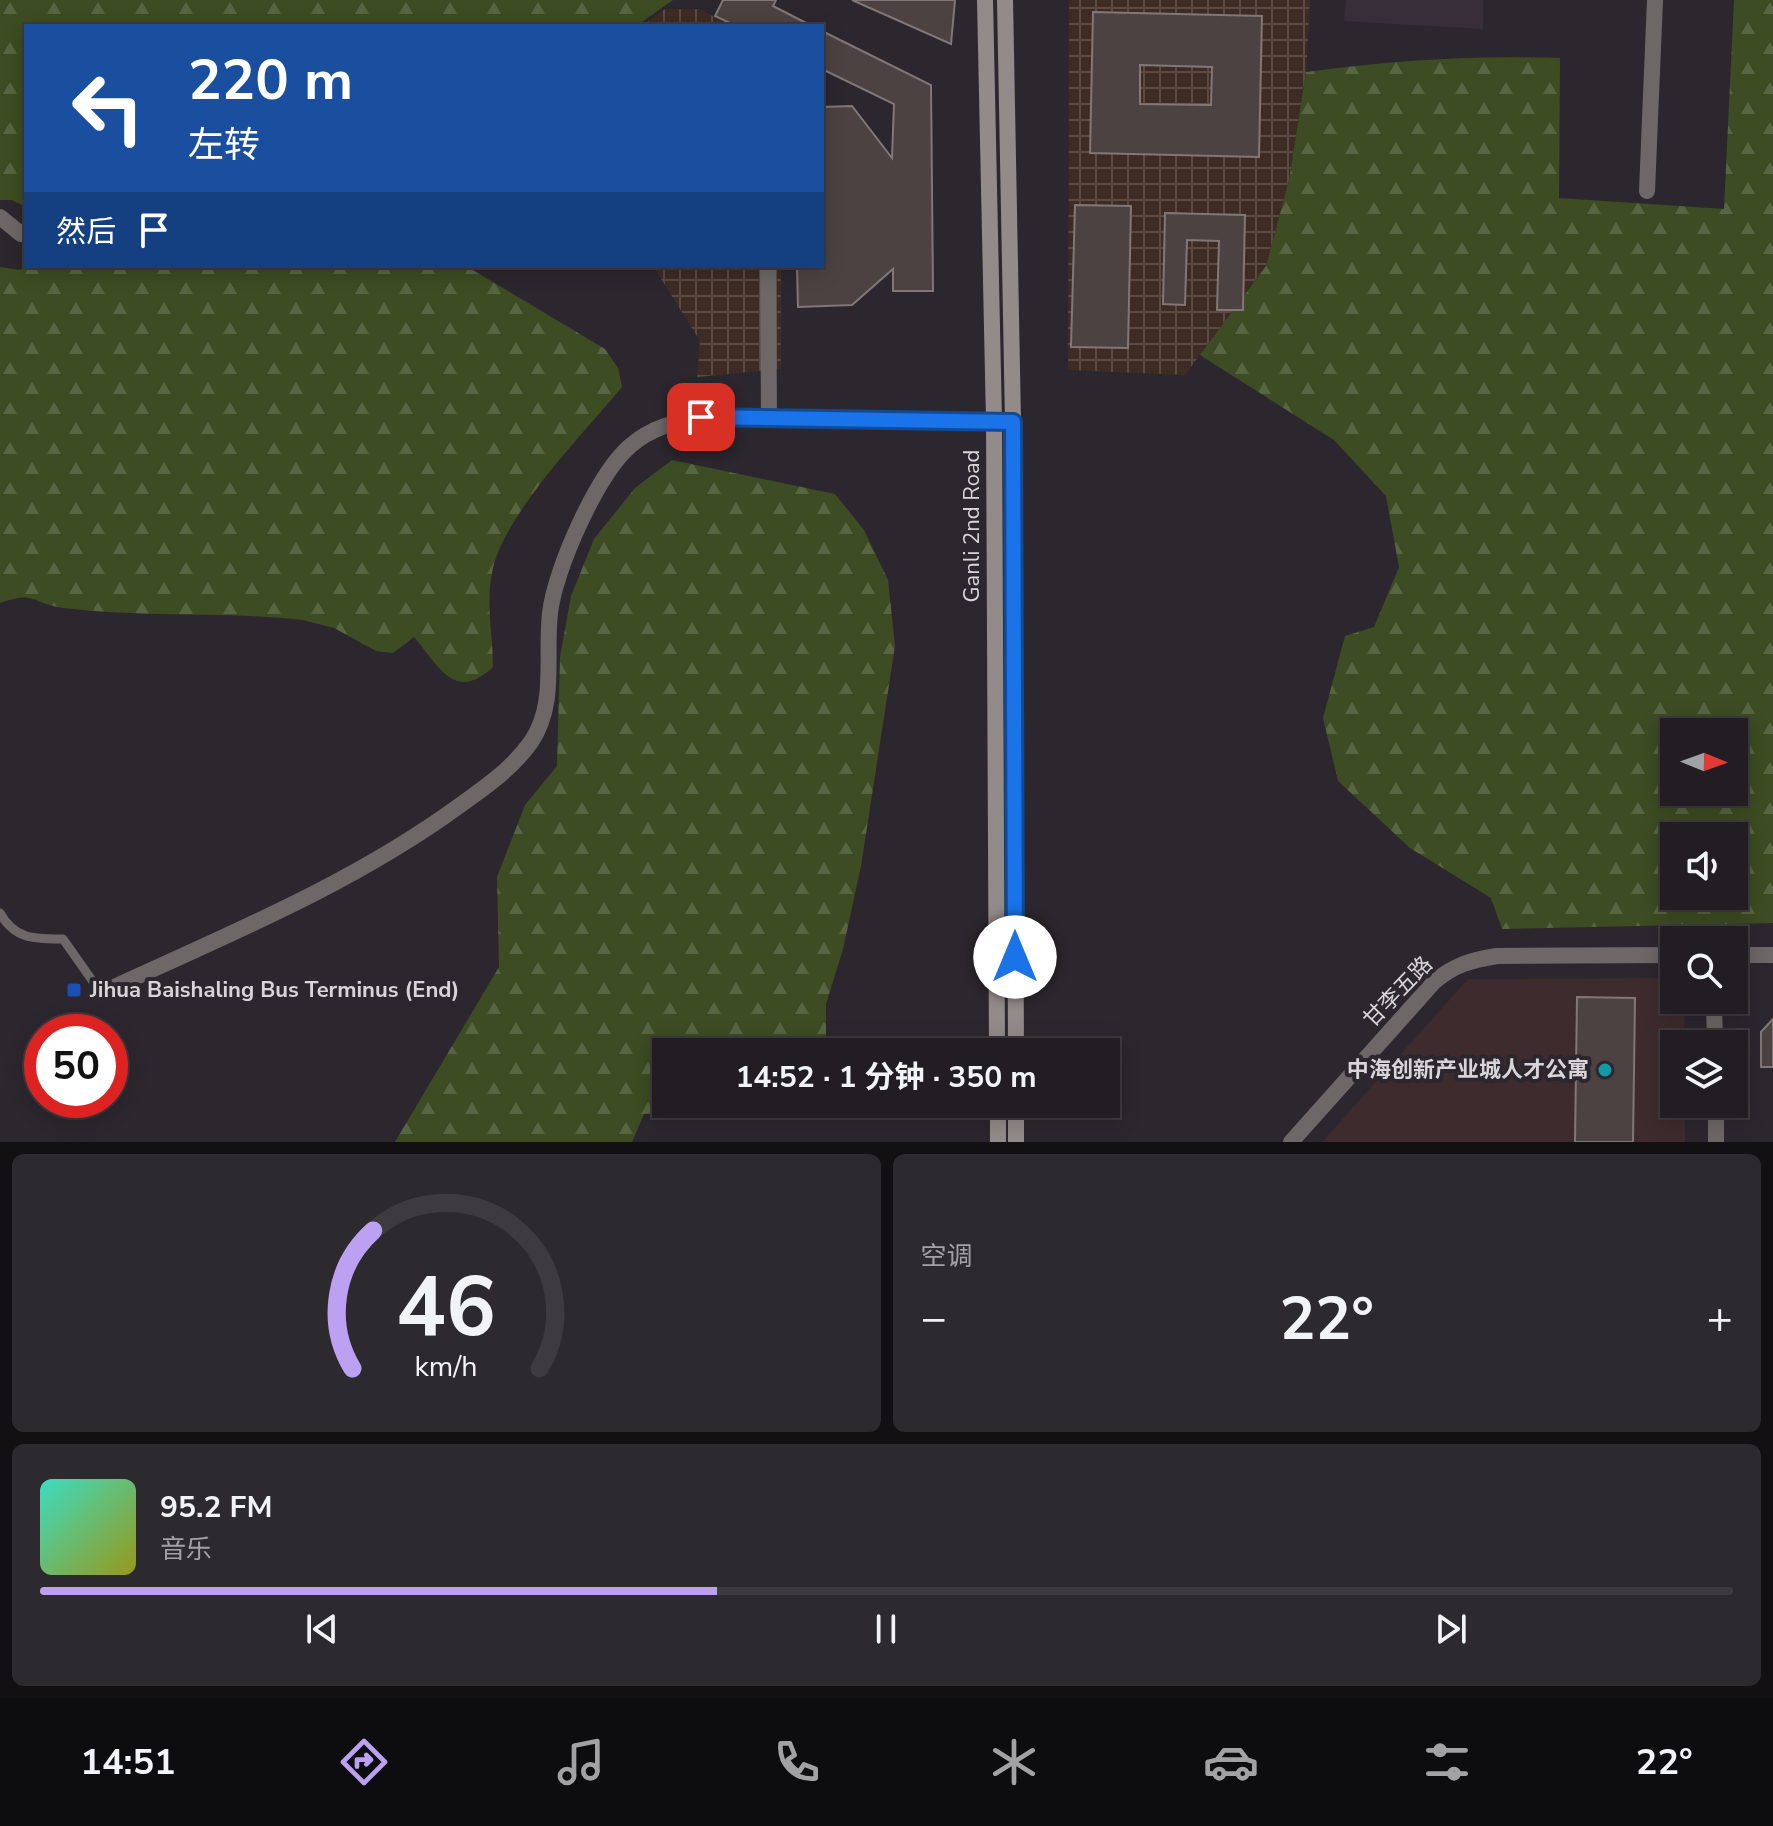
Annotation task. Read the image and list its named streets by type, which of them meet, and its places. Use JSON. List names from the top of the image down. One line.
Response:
{"streets":{"main road":["Ganli 2nd Road"],"street":["甘李五路"]},"places":{"transit":["Jihua Baishaling Bus Terminus (End)"],"other":["中海创新产业城人才公寓"]},"north":"right","page":{"turn":["220 m","左转"],"then":"然后","limit":"50","trip":"14:52 · 1 分钟 · 350 m","tile":"空调","heat":["−","22°","+"],"song":["95.2 FM","音乐"],"tabs":["14:51","22°"],"gauge":["46","km/h"]}}
